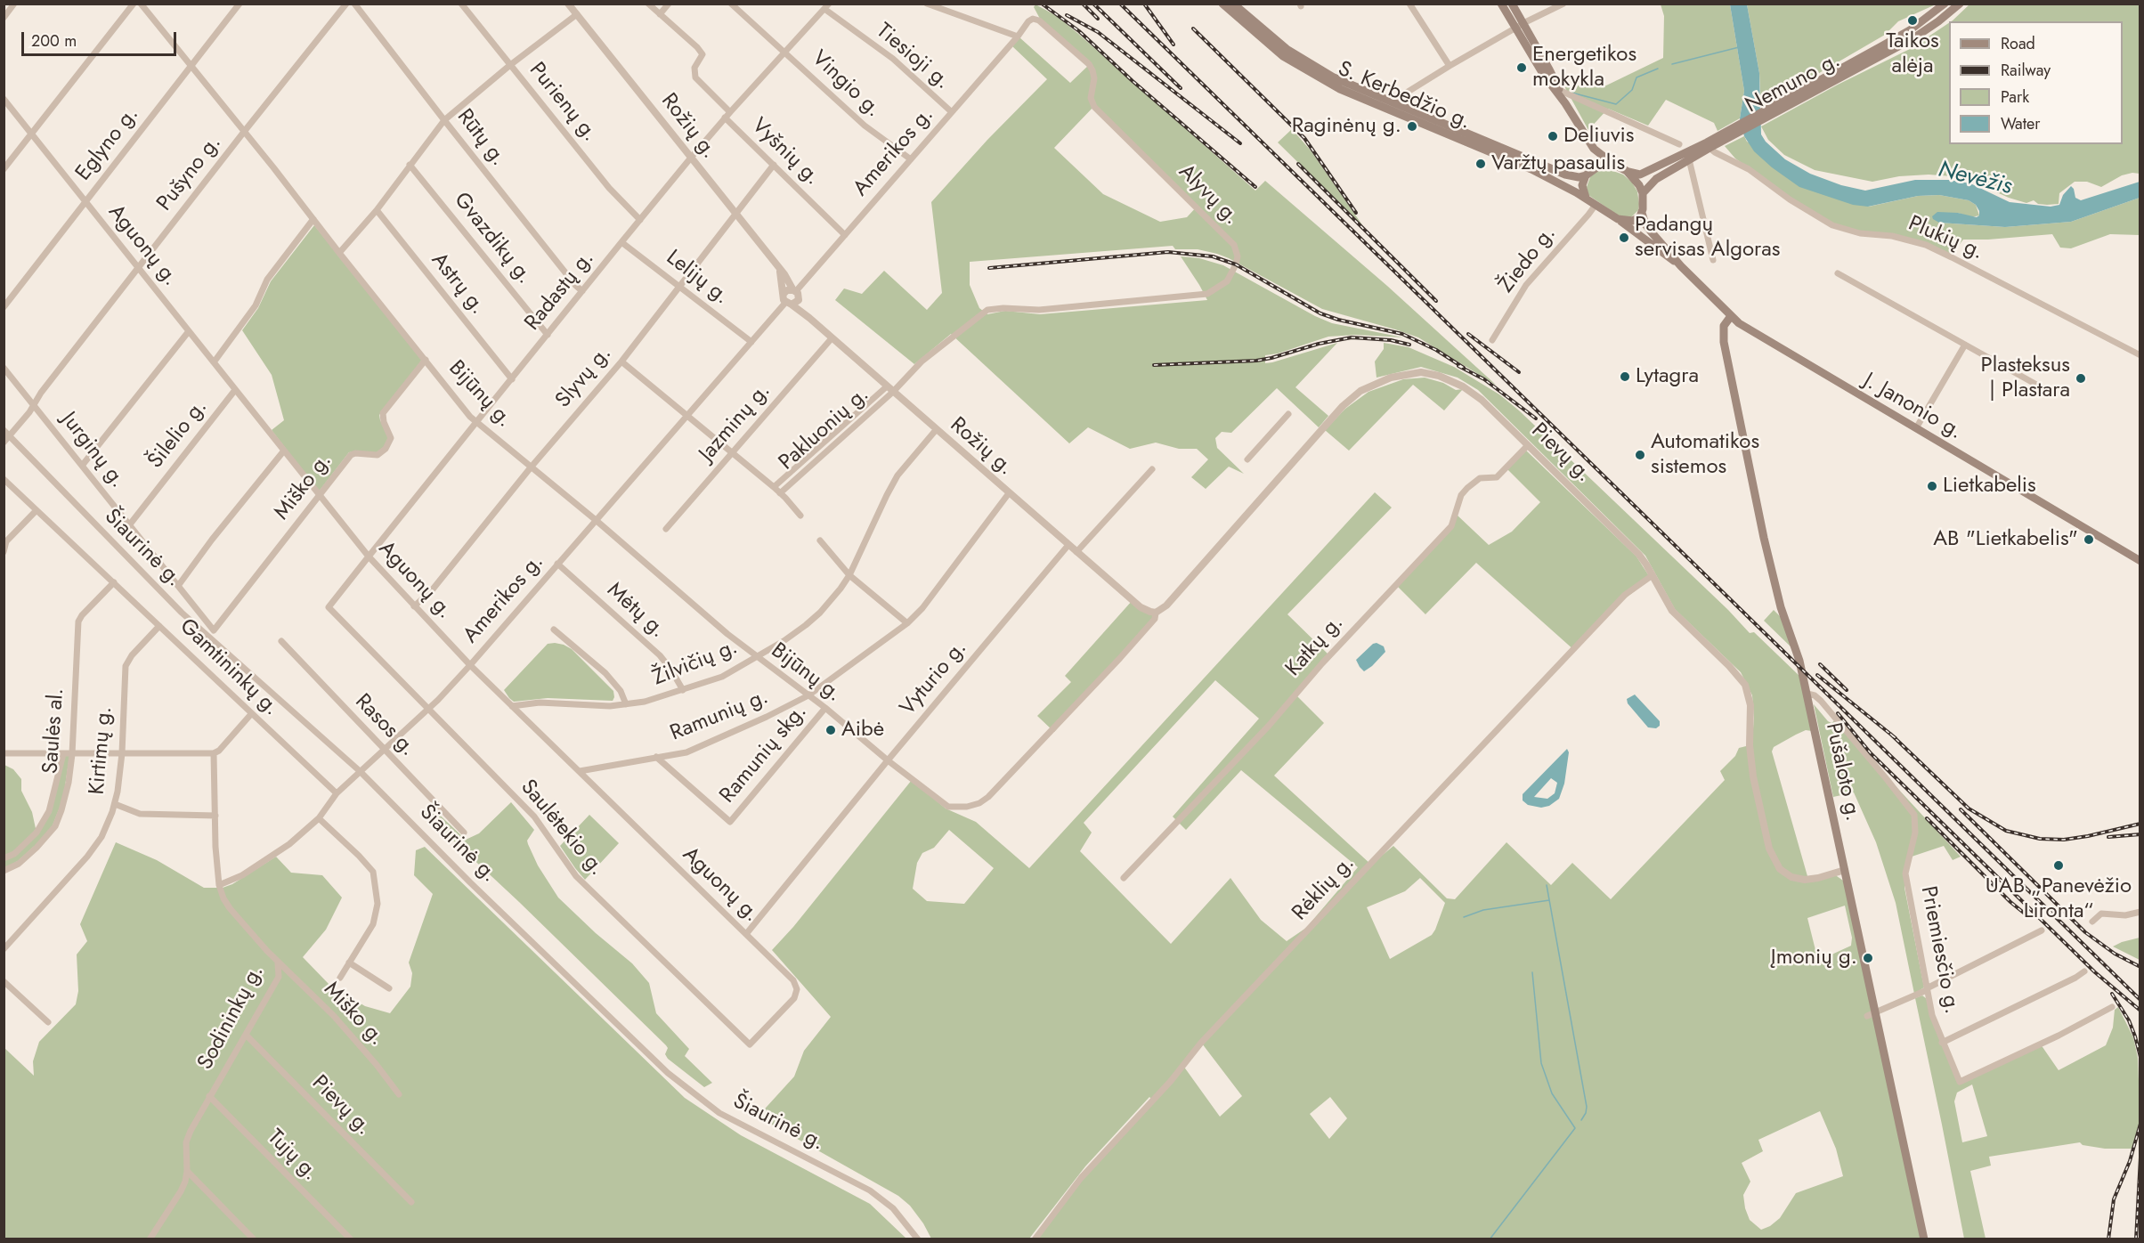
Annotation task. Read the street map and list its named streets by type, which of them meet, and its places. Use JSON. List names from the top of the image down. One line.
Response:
{"streets":{"main road":["Nemuno g.","S. Kerbedžio g.","J. Janonio g.","Pušaloto g."],"street":["Tiesioji g.","Vingio g.","Purienų g.","Rožių g.","Rūtų g.","Eglyno g.","Vyšnių g.","Amerikos g.","Pušyno g.","Alyvų g.","Gvazdikų g.","Plukių g.","Aguonų g.","Žiedo g.","Lelijų g.","Astrų g.","Radastų g.","Slyvų g.","Bijūnų g.","Jazminų g.","Pakluonių g.","Šilelio g.","Jurginų g.","Pievų g.","Miško g.","Šiaurinė g.","Mėtų g.","Katkų g.","Žilvičių g.","Gamtininkų g.","Vyturio g.","Ramunių g.","Rasos g.","Saulės al.","Kirtimų g.","Ramunių skg.","Saulėtekio g.","Rėklių g.","Priemiesčio g.","Sodininkų g.","Tujų g."]},"crossings":[["Tiesioji g.","Amerikos g."],["Tiesioji g.","Radastų g."],["Nemuno g.","S. Kerbedžio g."],["Nemuno g.","Plukių g."],["Nemuno g.","Žiedo g."],["Nemuno g.","J. Janonio g."],["Vingio g.","Amerikos g."],["Vingio g.","Radastų g."],["S. Kerbedžio g.","Žiedo g."],["S. Kerbedžio g.","J. Janonio g."],["Purienų g.","Radastų g."],["Rožių g.","Amerikos g."],["Rožių g.","Alyvų g."],["Rožių g.","Radastų g."],["Rožių g.","Slyvų g."],["Rožių g.","Bijūnų g."],["Rožių g.","Jazminų g."],["Rožių g.","Pakluonių g."],["Rožių g.","Pievų g."],["Rožių g.","Žilvičių g."],["Rožių g.","Vyturio g."],["Rožių g.","Ramunių g."],["Rūtų g.","Radastų g."],["Eglyno g.","Aguonų g."],["Eglyno g.","Bijūnų g."],["Vyšnių g.","Amerikos g."],["Vyšnių g.","Radastų g."],["Vyšnių g.","Slyvų g."],["Amerikos g.","Alyvų g."],["Amerikos g.","Aguonų g."],["Amerikos g.","Lelijų g."],["Amerikos g.","Bijūnų g."],["Amerikos g.","Šiaurinė g."],["Amerikos g.","Mėtų g."],["Amerikos g.","Gamtininkų g."],["Amerikos g.","Rasos g."],["Amerikos g.","Saulėtekio g."],["Amerikos g.","Sodininkų g."],["Pušyno g.","Aguonų g."],["Pušyno g.","Bijūnų g."],["Pušyno g.","Jurginų g."],["Pušyno g.","Šiaurinė g."],["Alyvų g.","Pakluonių g."],["Gvazdikų g.","Radastų g."],["Aguonų g.","Radastų g."],["Aguonų g.","Slyvų g."],["Aguonų g.","Šilelio g."],["Aguonų g.","Miško g."],["Aguonų g.","Žilvičių g."],["Aguonų g.","Vyturio g."],["Aguonų g.","Ramunių g."],["Aguonų g.","Saulėtekio g."],["Žiedo g.","J. Janonio g."],["Lelijų g.","Radastų g."],["Lelijų g.","Slyvų g."],["Astrų g.","Radastų g."],["Radastų g.","Bijūnų g."],["Radastų g.","Saulėtekio g."],["Slyvų g.","Bijūnų g."],["Bijūnų g.","Pievų g."],["Bijūnų g.","Miško g."],["Bijūnų g.","Žilvičių g."],["Bijūnų g.","Vyturio g."],["Bijūnų g.","Ramunių g."],["Bijūnų g.","Ramunių skg."],["J. Janonio g.","Pušaloto g."],["Šilelio g.","Jurginų g."],["Jurginų g.","Miško g."],["Pievų g.","Katkų g."],["Pievų g.","Pušaloto g."],["Pievų g.","Rėklių g."],["Pievų g.","Sodininkų g."],["Miško g.","Sodininkų g."],["Mėtų g.","Žilvičių g."],["Gamtininkų g.","Saulės al."],["Gamtininkų g.","Kirtimų g."],["Ramunių g.","Ramunių skg."],["Pušaloto g.","Priemiesčio g."],["Sodininkų g.","Tujų g."]],"water":["Nevėžis"],"places":["Taikos alėja","Energetikos mokykla","Raginėnų g.","Deliuvis","Varžtų pasaulis","Padangų servisas Algoras","Lytagra","Plasteksus | Plastara","Automatikos sistemos","Lietkabelis","AB \"Lietkabelis\"","Aibė","UAB „Panevėžio Lironta“","Įmonių g."],"legend":["Road","Railway","Park","Water"],"scale_bar":"200 m"}
